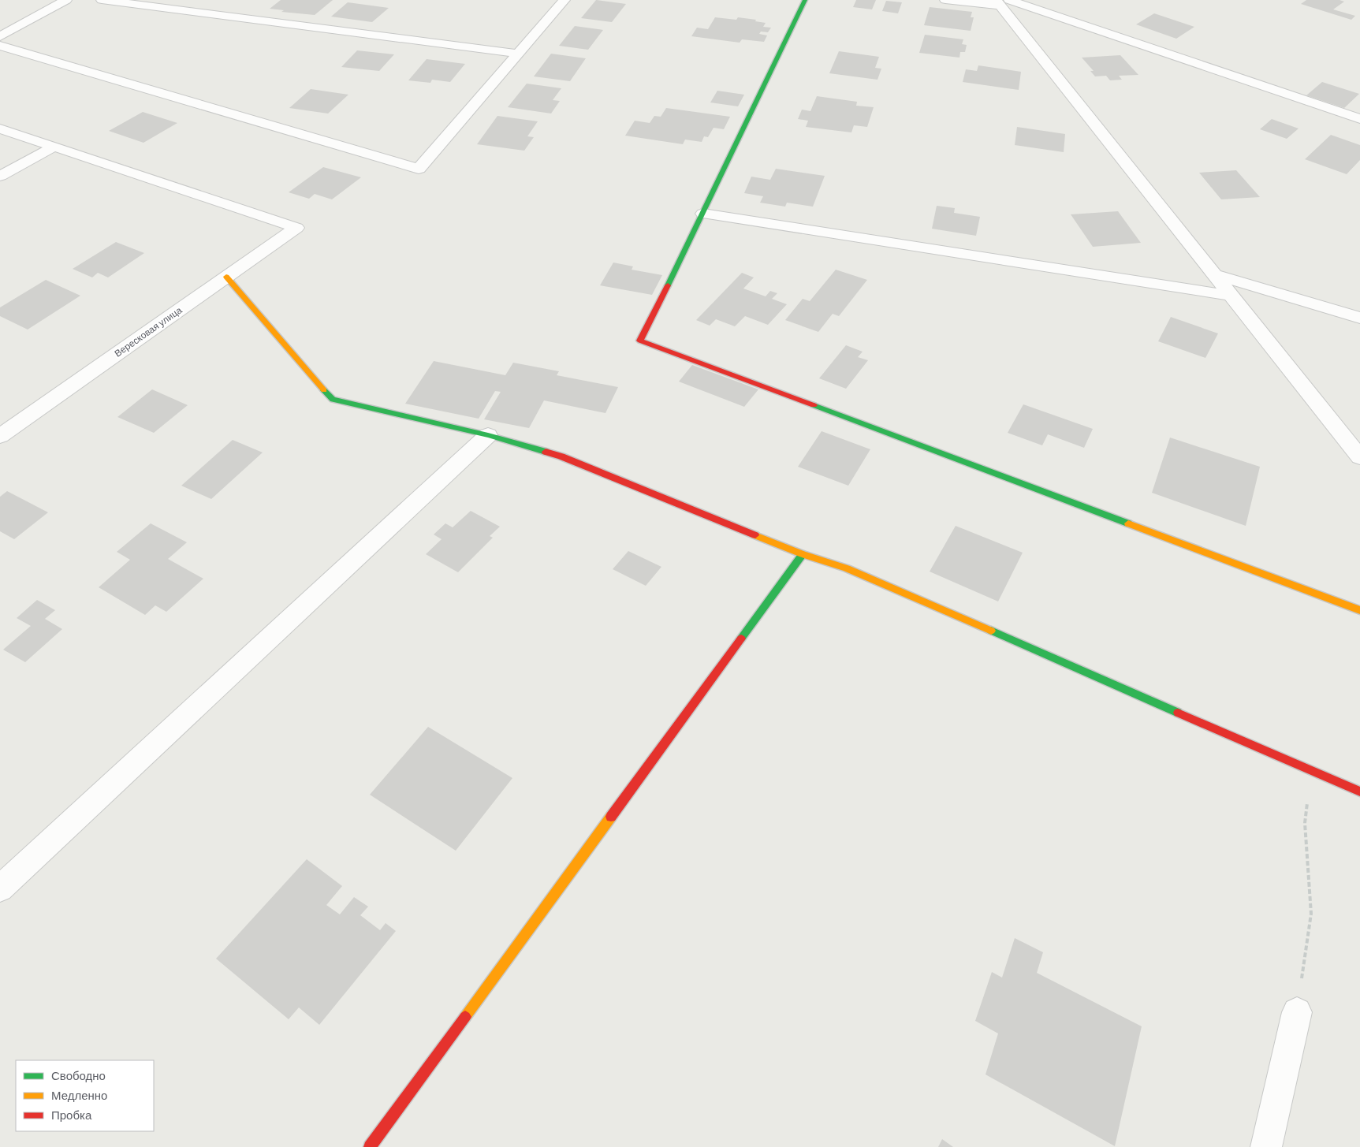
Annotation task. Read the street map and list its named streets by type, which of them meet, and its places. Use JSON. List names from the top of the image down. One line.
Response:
{"streets":{"street":["Вересковая улица"]},"legend":["Свободно","Медленно","Пробка"]}
